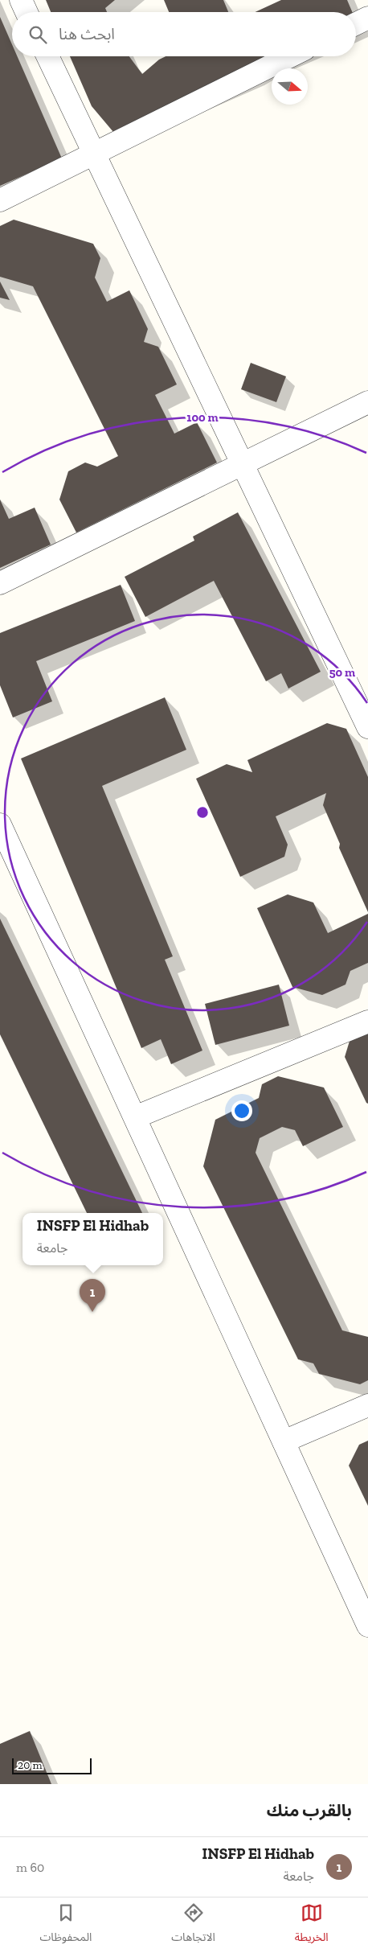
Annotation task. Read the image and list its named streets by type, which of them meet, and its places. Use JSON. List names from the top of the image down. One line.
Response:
{"scale_bar":"20 m","north":"right","page":{"search":"ابحث هنا","popup":["INSFP El Hidhab","جامعة"],"pins":"1","scale":"20 m","heading":"بالقرب منك","list":[{"mark":"1","name":"INSFP El Hidhab","note":"جامعة","value":"60 m"}],"nav":["الخريطة","الاتجاهات","المحفوظات"]},"rings":["100 m","50 m"]}
